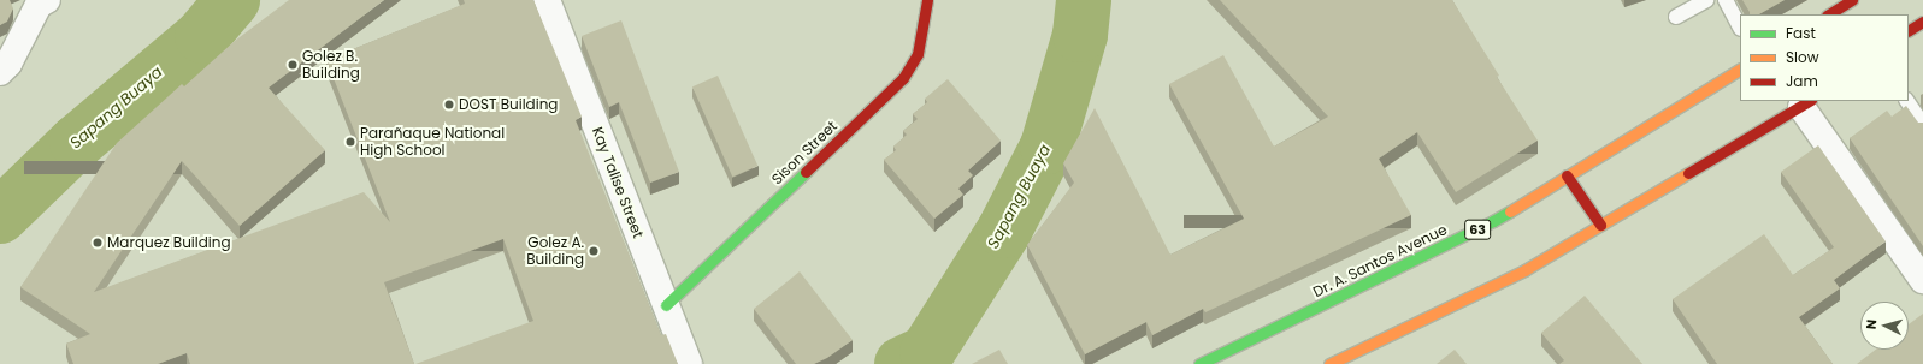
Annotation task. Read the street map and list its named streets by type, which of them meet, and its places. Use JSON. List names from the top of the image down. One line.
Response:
{"streets":{"main road":["Sison Street","63","Dr. A. Santos Avenue"],"street":["Kay Talise Street"]},"crossings":[["Sison Street","Kay Talise Street"]],"water":["Sapang Buaya"],"places":["Golez B. Building","DOST Building","Parañaque National High School","Marquez Building","Golez A. Building"],"legend":["Fast","Slow","Jam"],"north":"left"}
